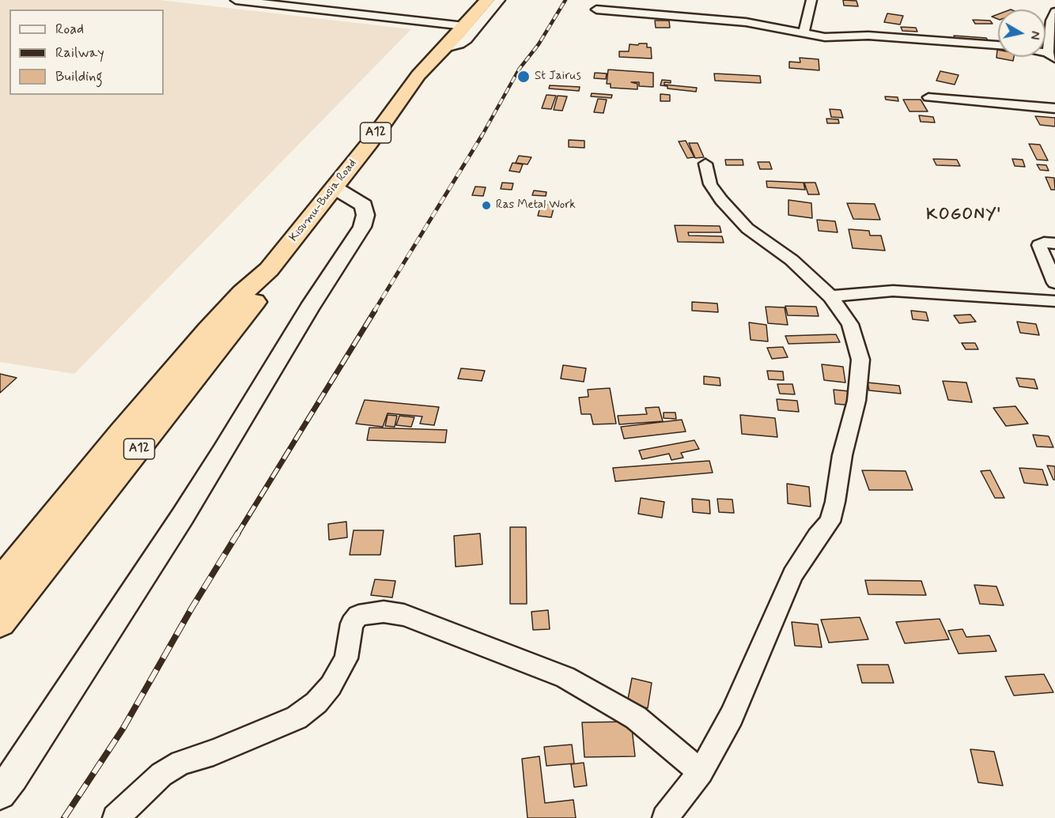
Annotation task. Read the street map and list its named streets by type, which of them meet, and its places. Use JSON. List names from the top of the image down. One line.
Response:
{"streets":{"highway":["A12","Kisumu-Busia Road"]},"crossings":[["A12","Kisumu-Busia Road"]],"districts":["KOGONY'"],"places":["St Jairus","Ras Metal Work"],"legend":["Road","Railway","Building"],"north":"right"}
